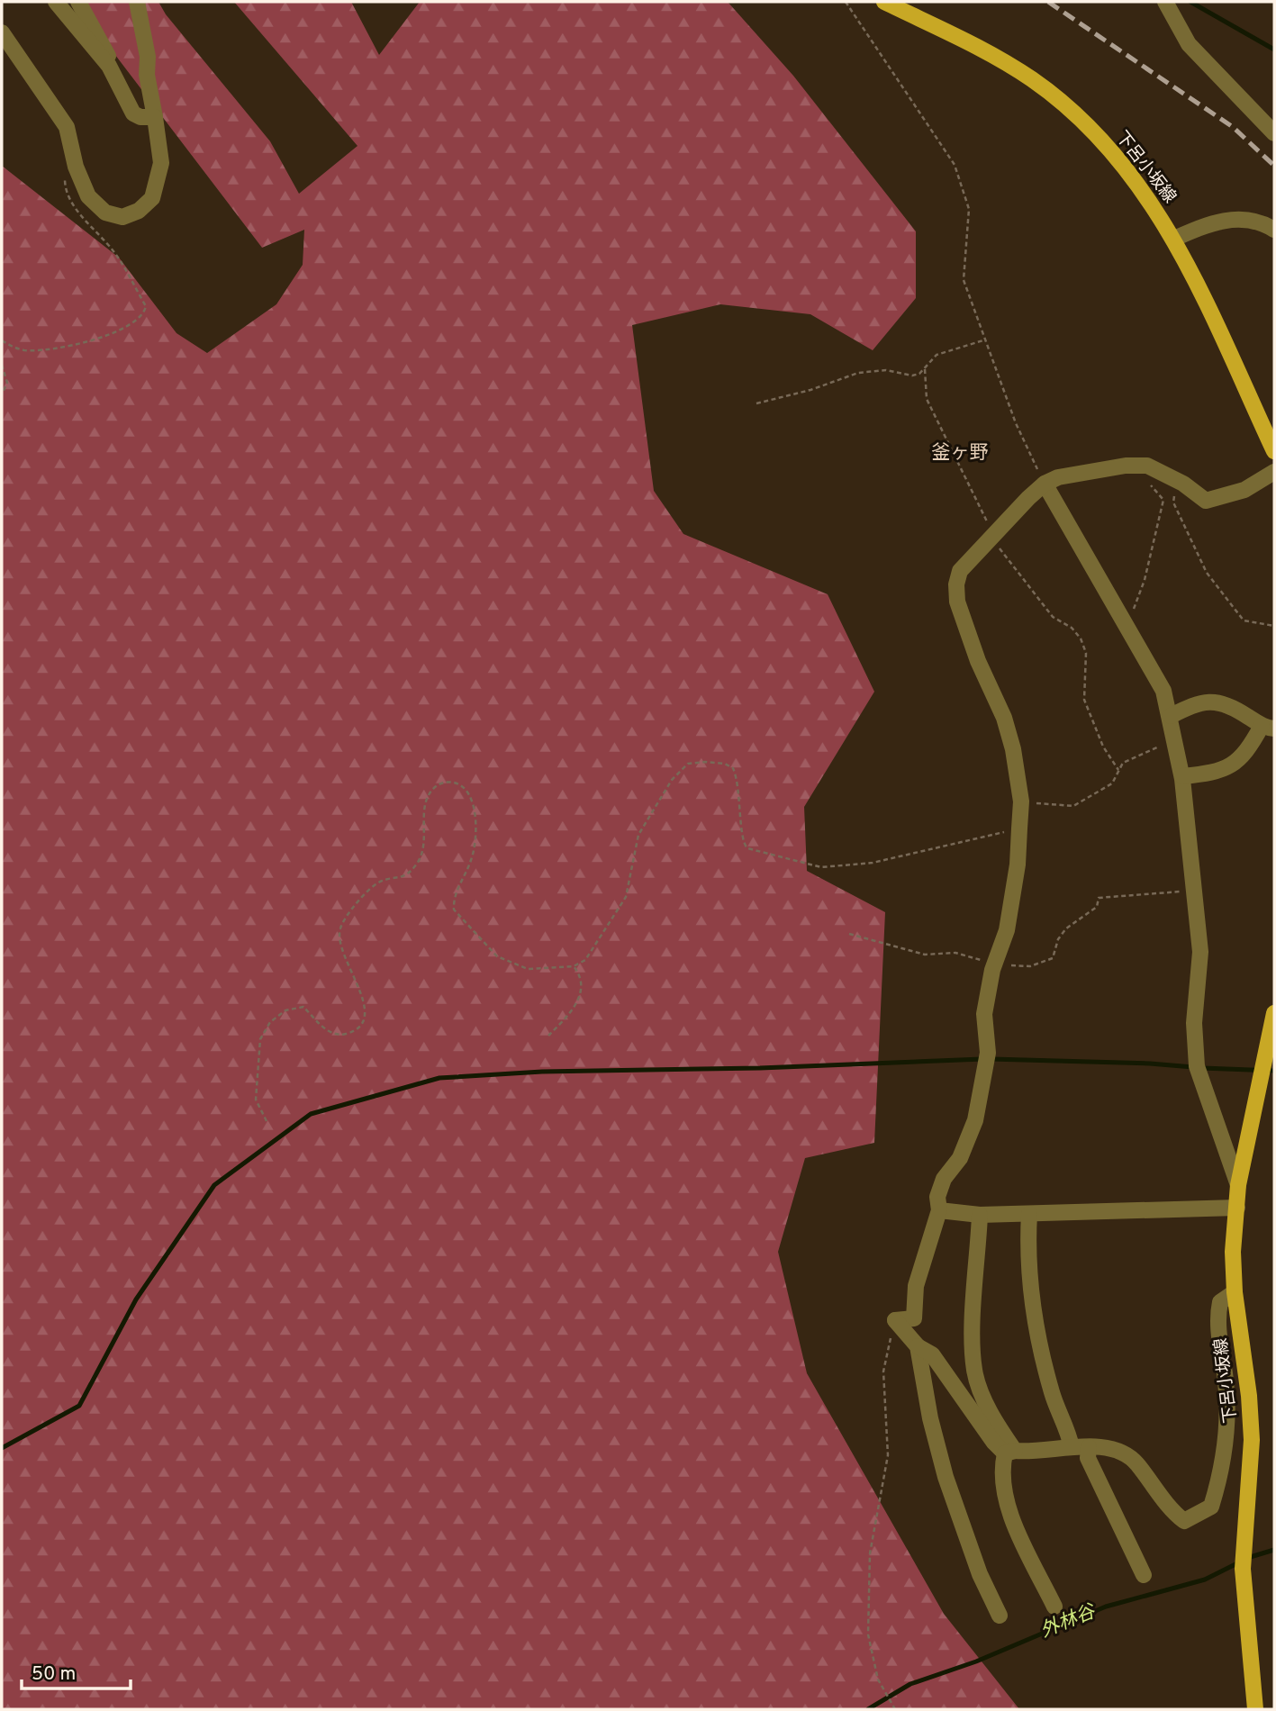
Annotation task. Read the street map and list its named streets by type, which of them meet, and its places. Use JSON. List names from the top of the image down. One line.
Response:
{"streets":{"main road":["下呂小坂線"]},"districts":["釜ヶ野"],"water":["外林谷"],"scale_bar":"50 m"}
